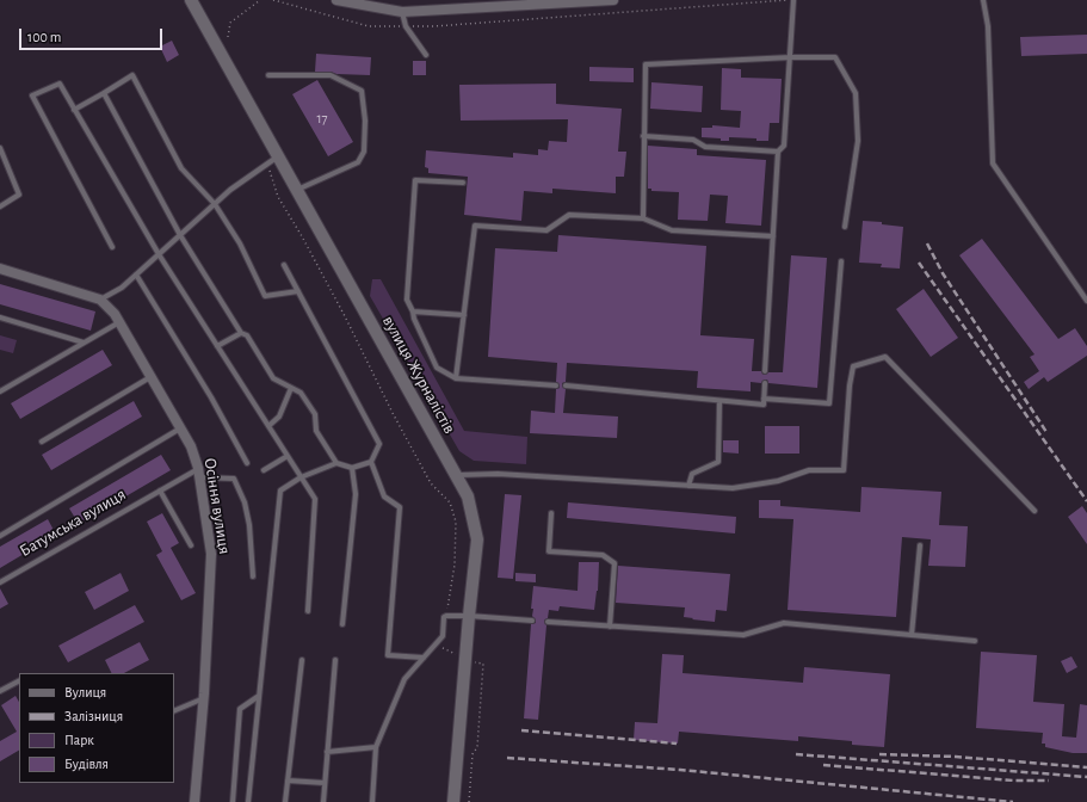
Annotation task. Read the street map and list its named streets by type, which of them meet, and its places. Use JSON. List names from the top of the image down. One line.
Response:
{"streets":{"street":["вулиця Журналістів","Осіння вулиця"],"lane":["Батумська вулиця"]},"crossings":[["Осіння вулиця","Батумська вулиця"]],"house_numbers":["17"],"legend":["Вулиця","Залізниця","Парк","Будівля"],"scale_bar":"100 m"}
